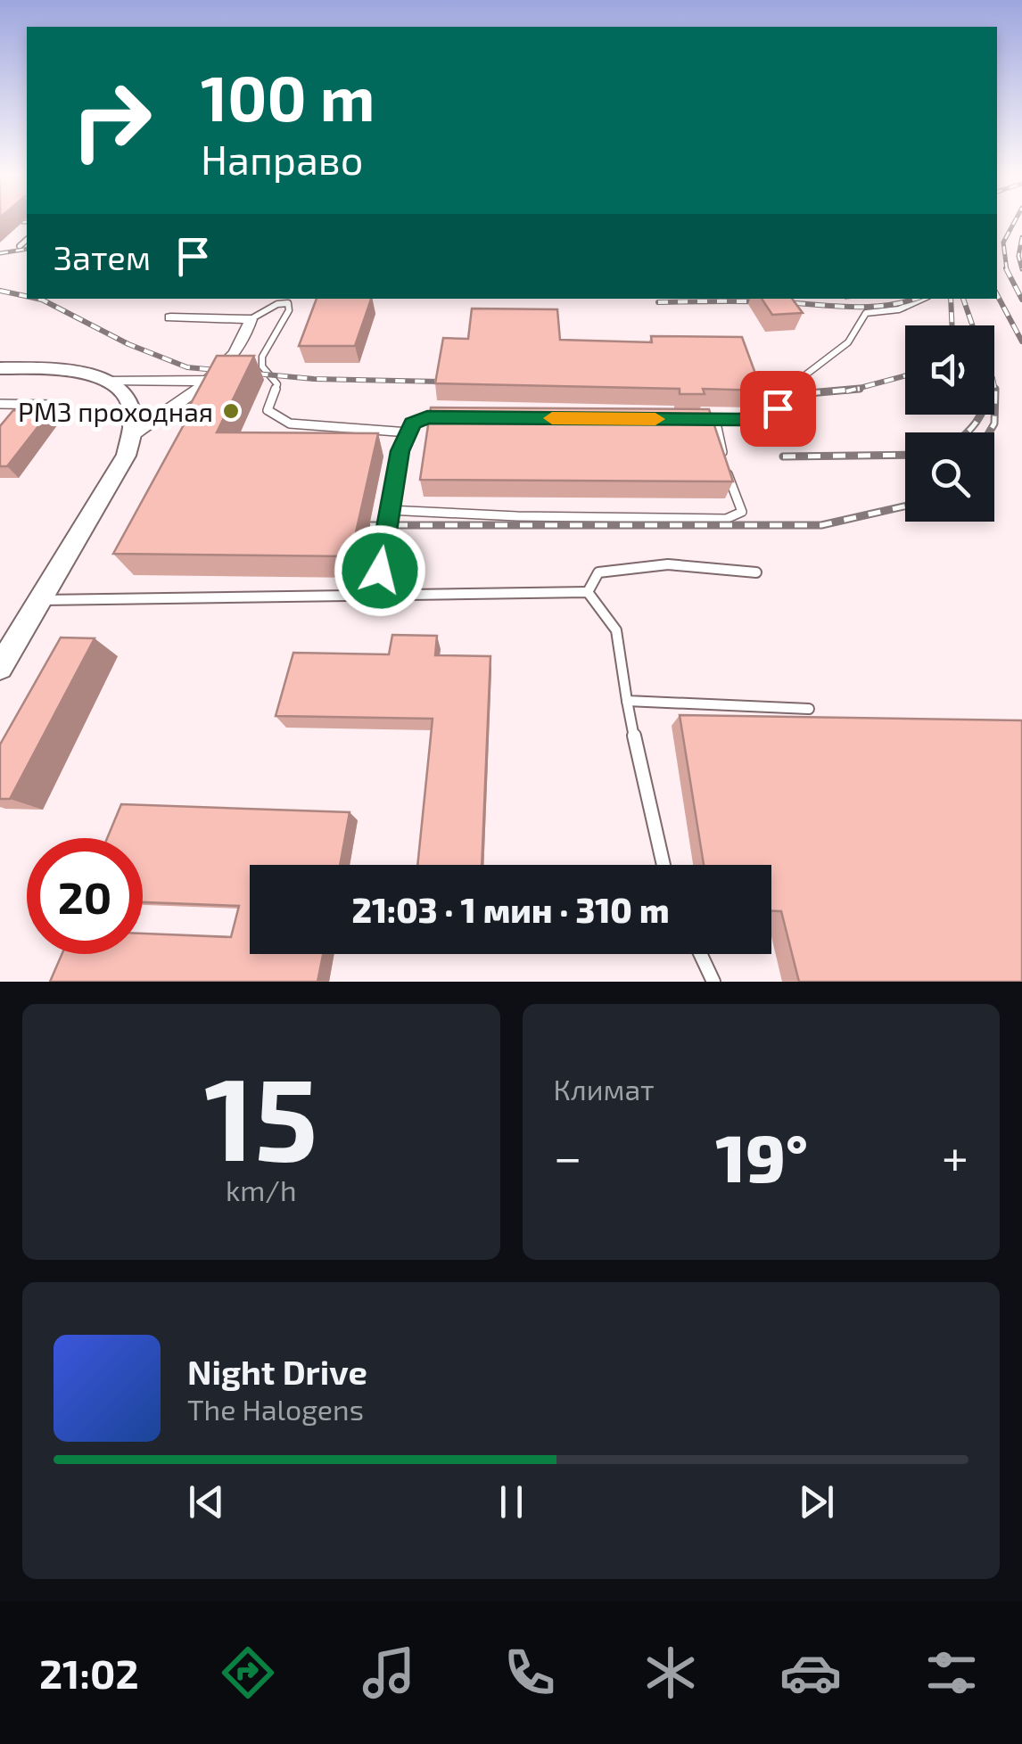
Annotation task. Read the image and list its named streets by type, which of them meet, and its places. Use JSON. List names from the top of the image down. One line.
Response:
{"places":["РМЗ проходная"],"page":{"turn":["100 m","Направо"],"then":"Затем","limit":"20","trip":"21:03 · 1 мин · 310 m","tile":[["15","km/h"],"Климат"],"heat":["−","19°","+"],"song":["Night Drive","The Halogens"],"tabs":"21:02"}}
